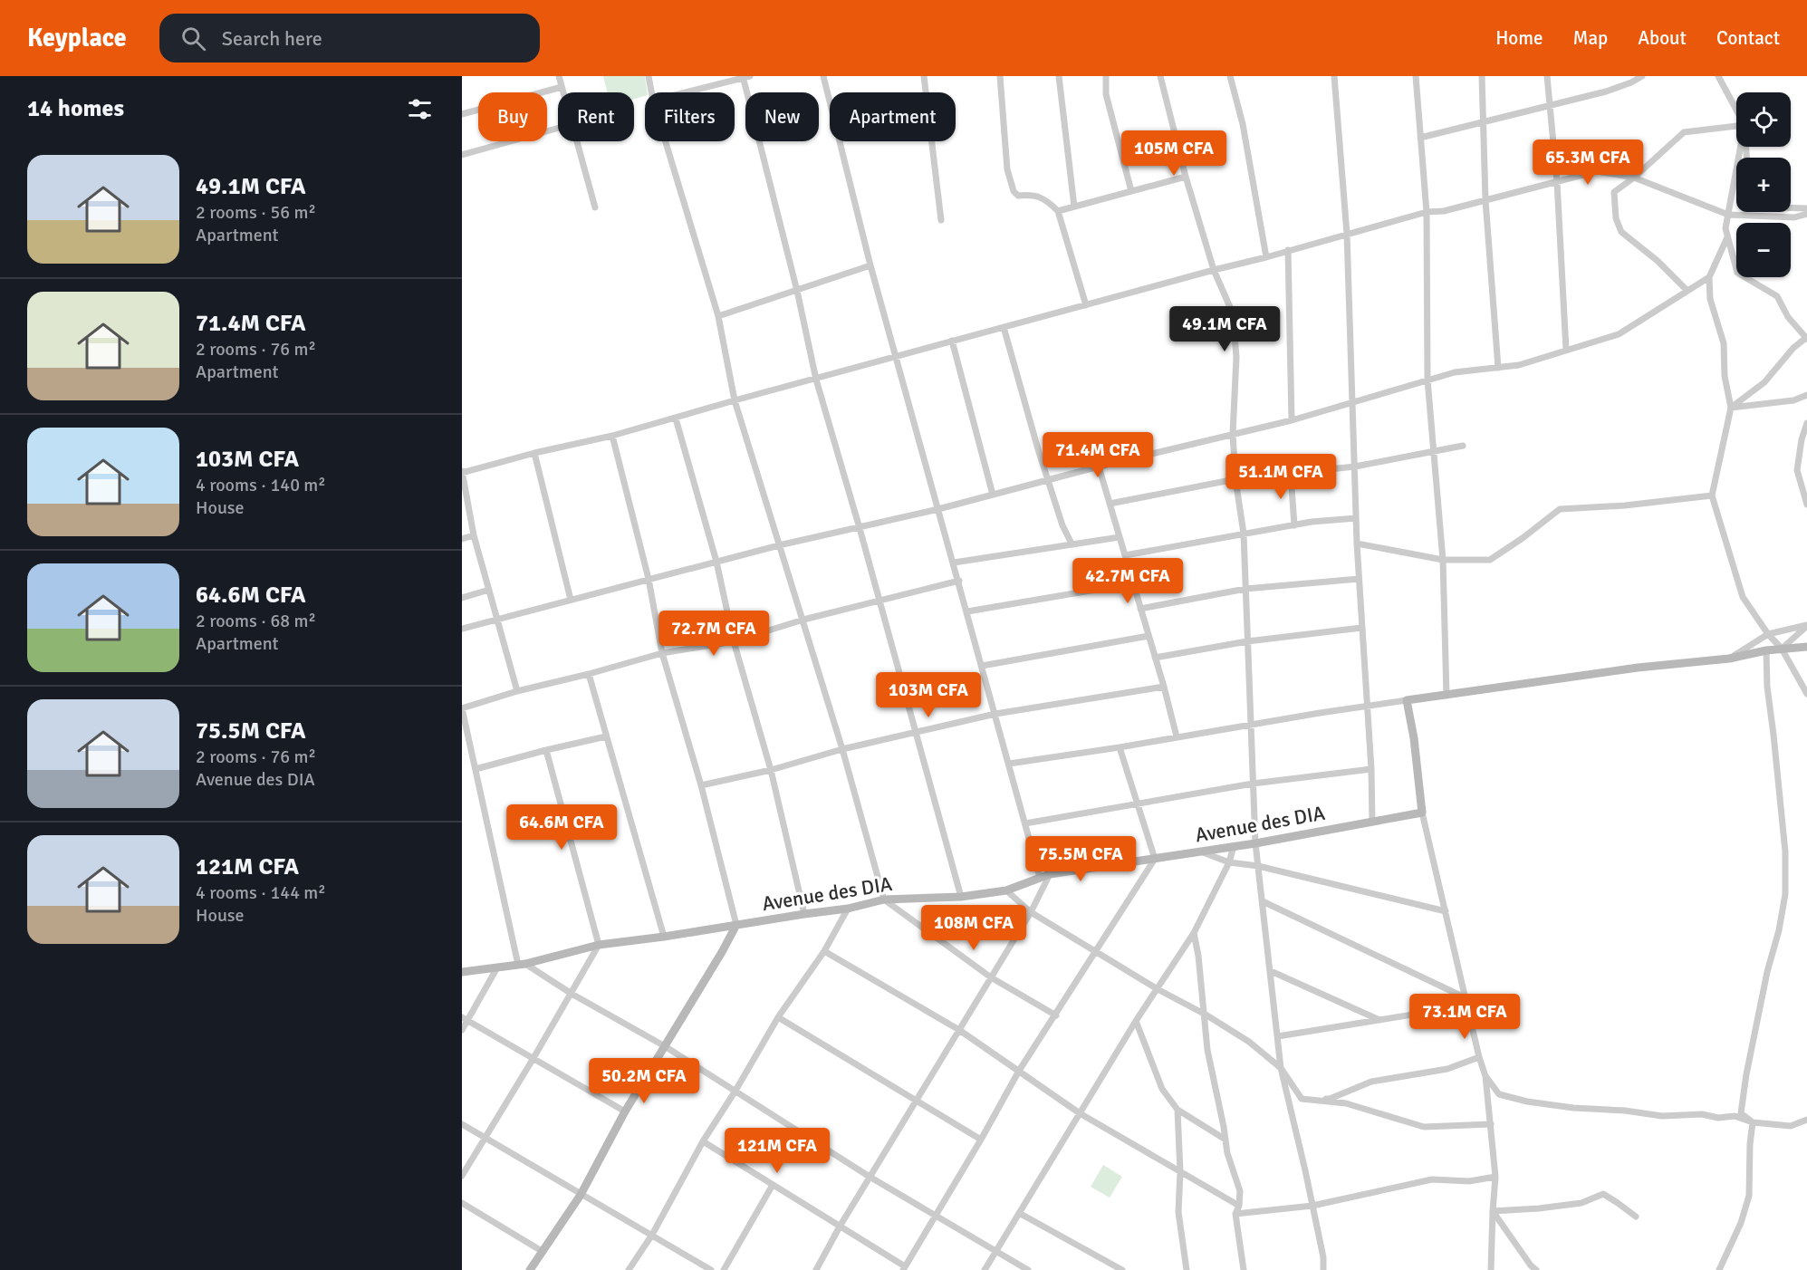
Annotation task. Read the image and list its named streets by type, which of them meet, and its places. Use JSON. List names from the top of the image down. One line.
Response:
{"streets":{"street":["Avenue des DIA"]},"page":{"header":"Keyplace","search":"Search here","nav":["Home","Map","About","Contact"],"heading":"14 homes","map_buttons":["+","−"],"chip":["Buy","Rent","Filters","New","Apartment"],"price":["105M CFA","65.3M CFA","49.1M CFA","71.4M CFA","51.1M CFA","42.7M CFA","72.7M CFA","103M CFA","64.6M CFA","75.5M CFA","108M CFA","73.1M CFA","50.2M CFA","121M CFA"],"list":[{"name":"49.1M CFA","note":"2 rooms · 56 m² · Apartment"},{"name":"71.4M CFA","note":"2 rooms · 76 m² · Apartment"},{"name":"103M CFA","note":"4 rooms · 140 m² · House"},{"name":"64.6M CFA","note":"2 rooms · 68 m² · Apartment"},{"name":"75.5M CFA","note":"2 rooms · 76 m² · Avenue des DIA"},{"name":"121M CFA","note":"4 rooms · 144 m² · House"}]}}
